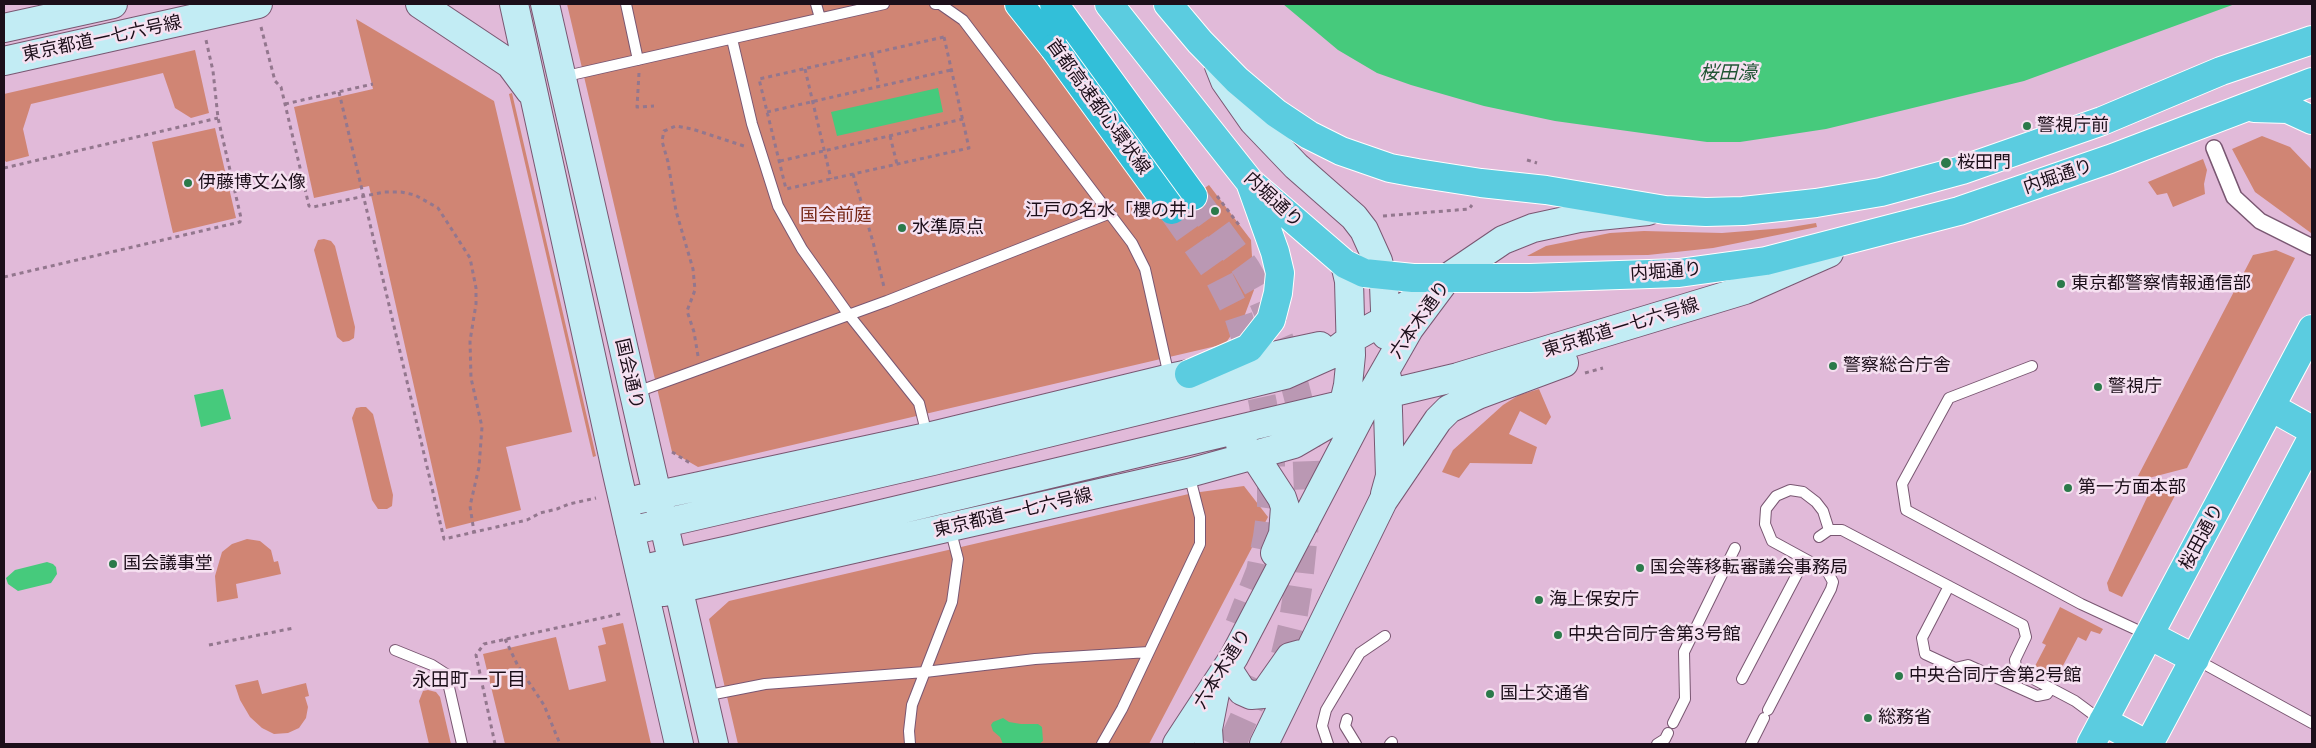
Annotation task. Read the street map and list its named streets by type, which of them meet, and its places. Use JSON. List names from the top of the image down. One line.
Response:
{"streets":{"highway":["首都高速都心環状線","内堀通り","桜田通り"],"main road":["東京都道一七六号線","六本木通り","国会通り"]},"crossings":[["東京都道一七六号線","内堀通り"],["東京都道一七六号線","六本木通り"],["東京都道一七六号線","国会通り"],["内堀通り","六本木通り"]],"districts":["永田町一丁目"],"water":["桜田濠"],"parks":["国会前庭"],"places":["警視庁前","桜田門","伊藤博文公像","江戸の名水「櫻の井」","水準原点","東京都警察情報通信部","警察総合庁舎","警視庁","第一方面本部","国会議事堂","国会等移転審議会事務局","海上保安庁","中央合同庁舎第3号館","中央合同庁舎第2号館","国土交通省","総務省"]}
